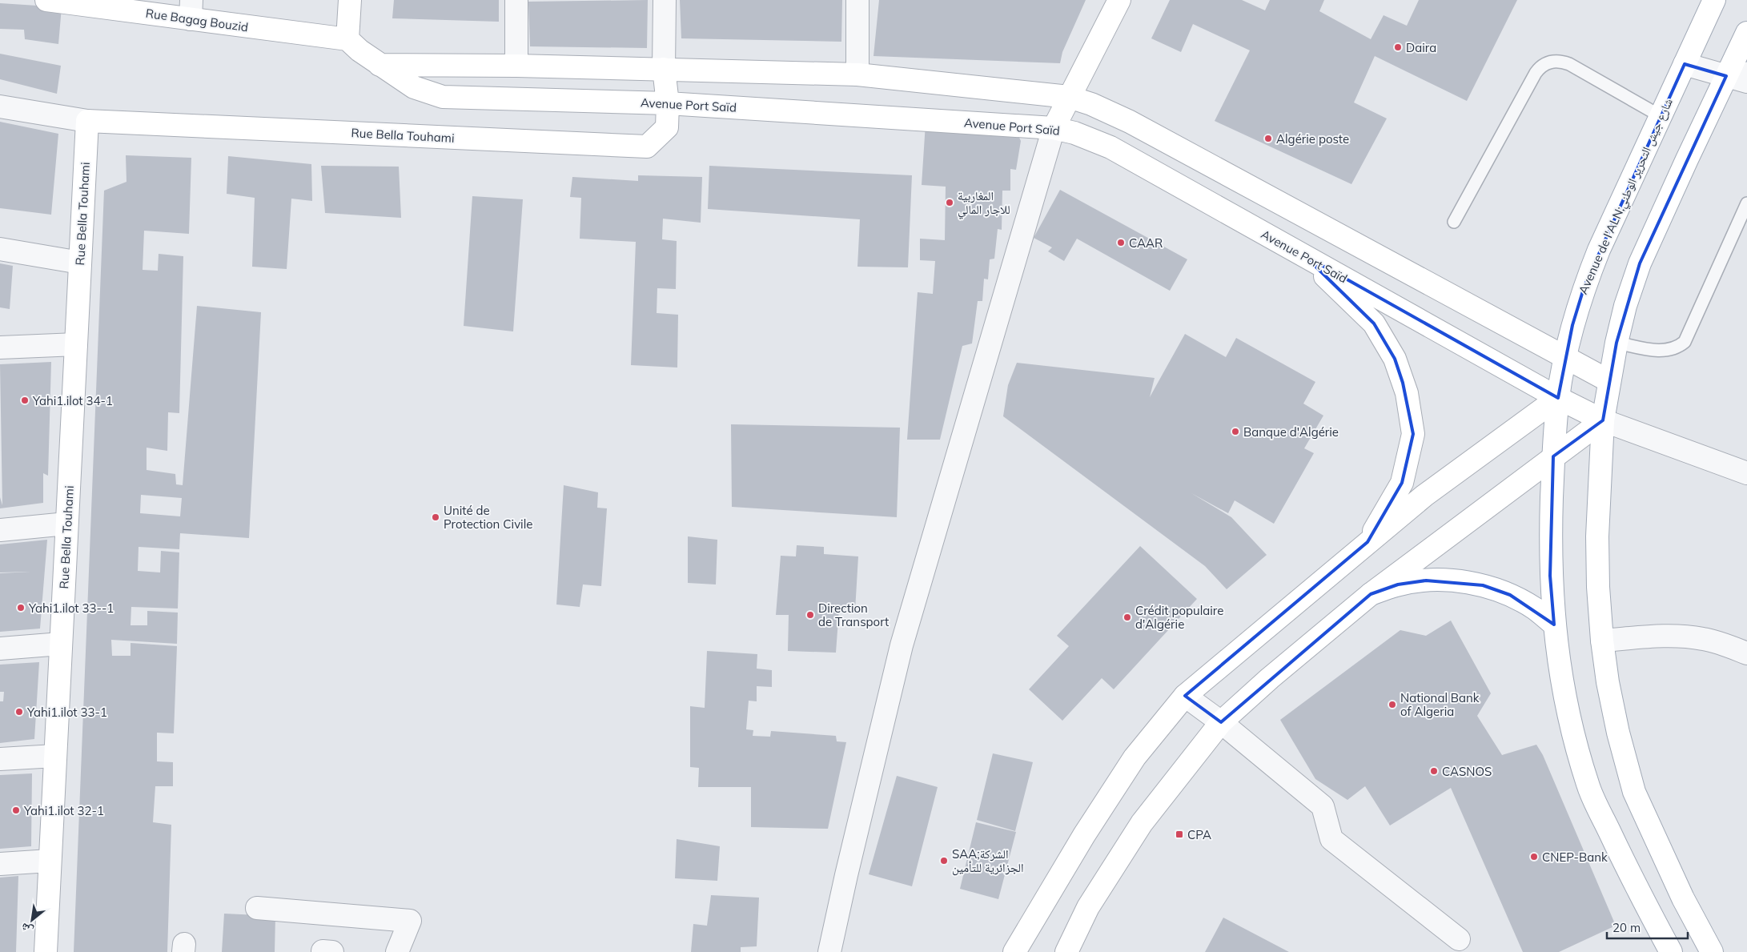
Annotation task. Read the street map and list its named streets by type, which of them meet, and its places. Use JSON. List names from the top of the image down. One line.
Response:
{"streets":{"main road":["Rue Bagag Bouzid","Avenue Port Saïd","Rue Bella Touhami","Avenue de l'ALN;شارع جيش التحرير الوطني"]},"crossings":[["Rue Bagag Bouzid","Avenue Port Saïd"],["Avenue Port Saïd","Rue Bella Touhami"],["Avenue Port Saïd","Avenue de l'ALN;شارع جيش التحرير الوطني"]],"places":{"other":["Daira","Algérie poste","المغاربية للاجار المالي","CAAR","Yahi1.ilot 34-1","Banque d'Algérie","Unité de Protection Civile","Yahi1.ilot 33--1","Direction de Transport","Crédit populaire d'Algérie","National Bank of Algeria","Yahi1.ilot 33-1","CASNOS","Yahi1.ilot 32-1","CNEP-Bank","SAA;الشركة الجزائرية للتأمين"],"transit":["CPA"]},"scale_bar":"20 m","north":"bottom left"}
